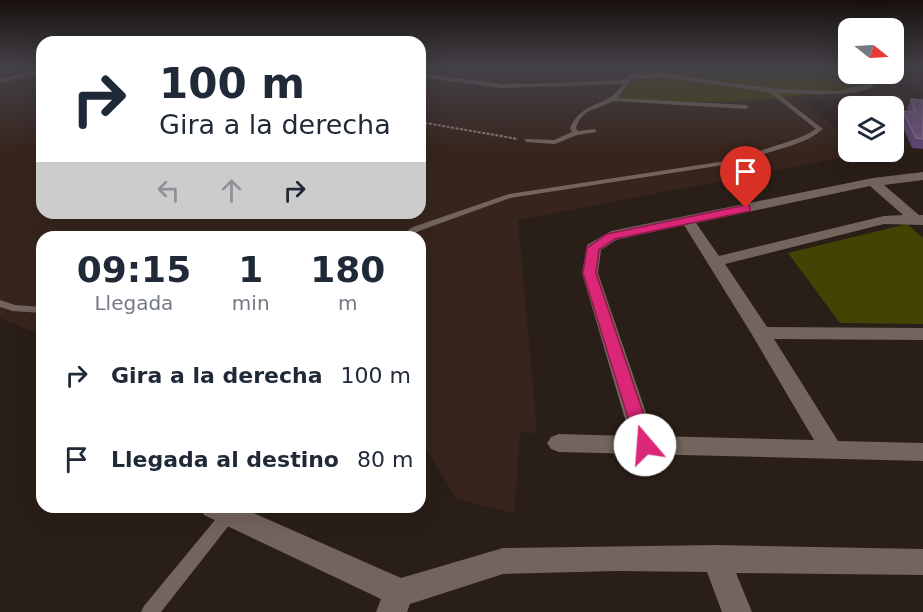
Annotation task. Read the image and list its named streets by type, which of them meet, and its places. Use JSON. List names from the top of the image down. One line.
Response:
{"north":"right","page":{"turn":["100 m","Gira a la derecha"],"eta":["09:15","Llegada","1","min","180","m"],"list":[{"name":"Gira a la derecha","value":"100 m"},{"name":"Llegada al destino","value":"80 m"}]}}
